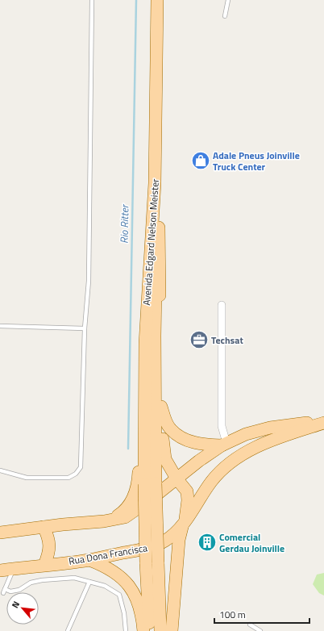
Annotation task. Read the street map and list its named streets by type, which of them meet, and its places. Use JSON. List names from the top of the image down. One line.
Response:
{"streets":{"main road":["Avenida Edgard Nelson Meister","Rua Dona Francisca"]},"water":["Rio Ritter"],"places":{"shop":["Adale Pneus Joinville Truck Center"],"office":["Techsat"],"building":["Comercial Gerdau Joinville"]},"scale_bar":"100 m","north":"top left"}
